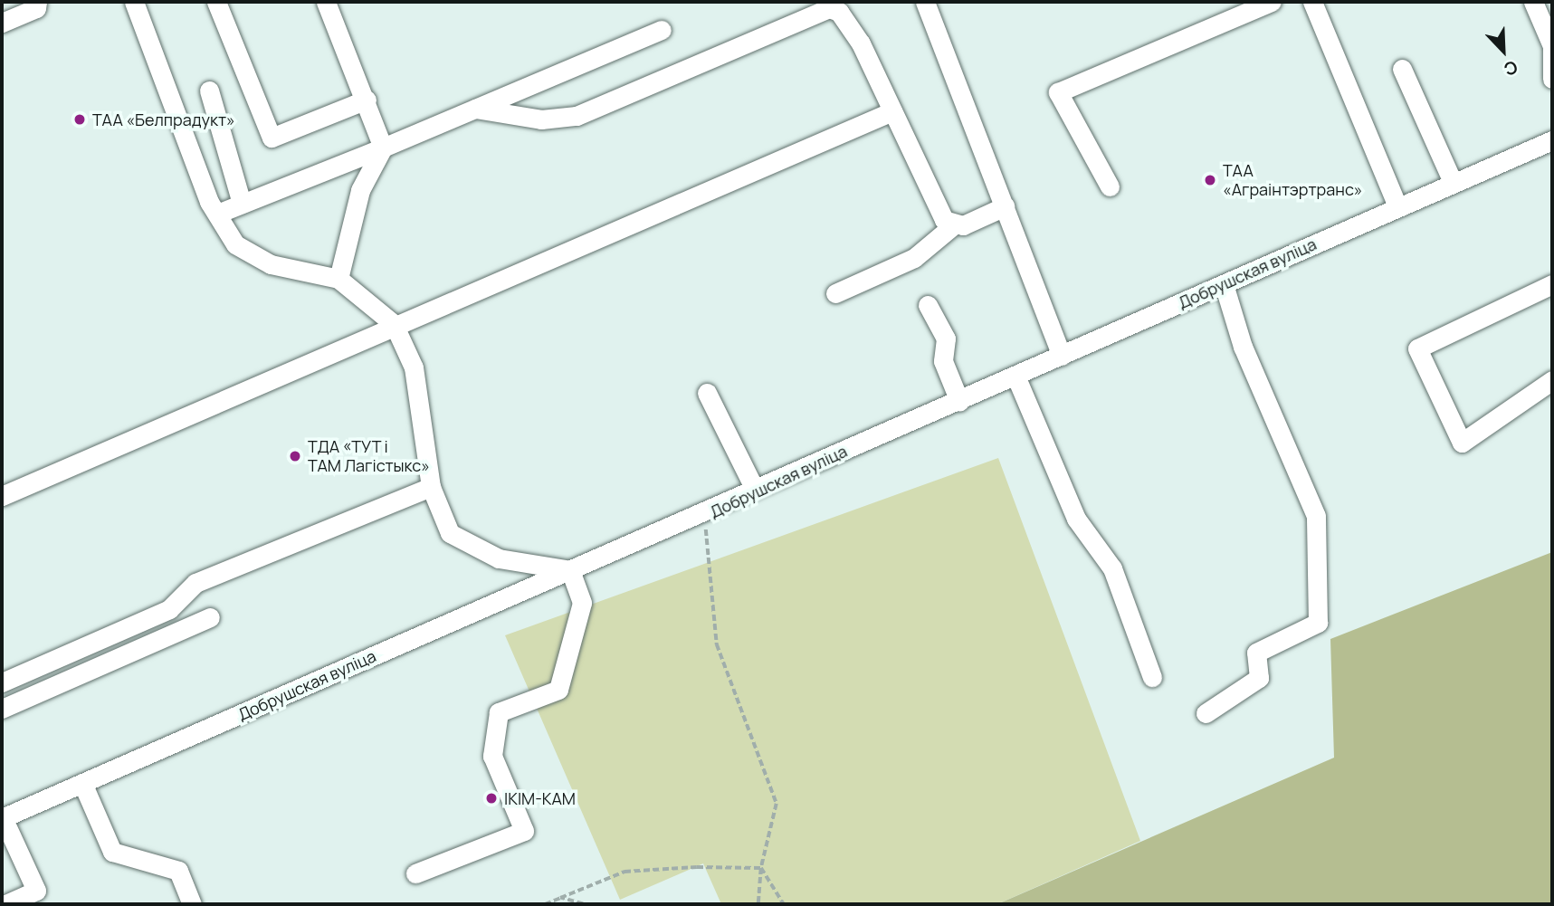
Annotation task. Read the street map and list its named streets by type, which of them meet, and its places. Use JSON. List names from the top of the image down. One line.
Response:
{"streets":{"street":["Добрушская вуліца"]},"places":["ТАА «Белпрадукт»","ТАА «Аграінтэртранс»","ТДА «ТУТ і ТАМ Лагістыкс»","ІКІМ-КАМ"],"north":"bottom right"}
